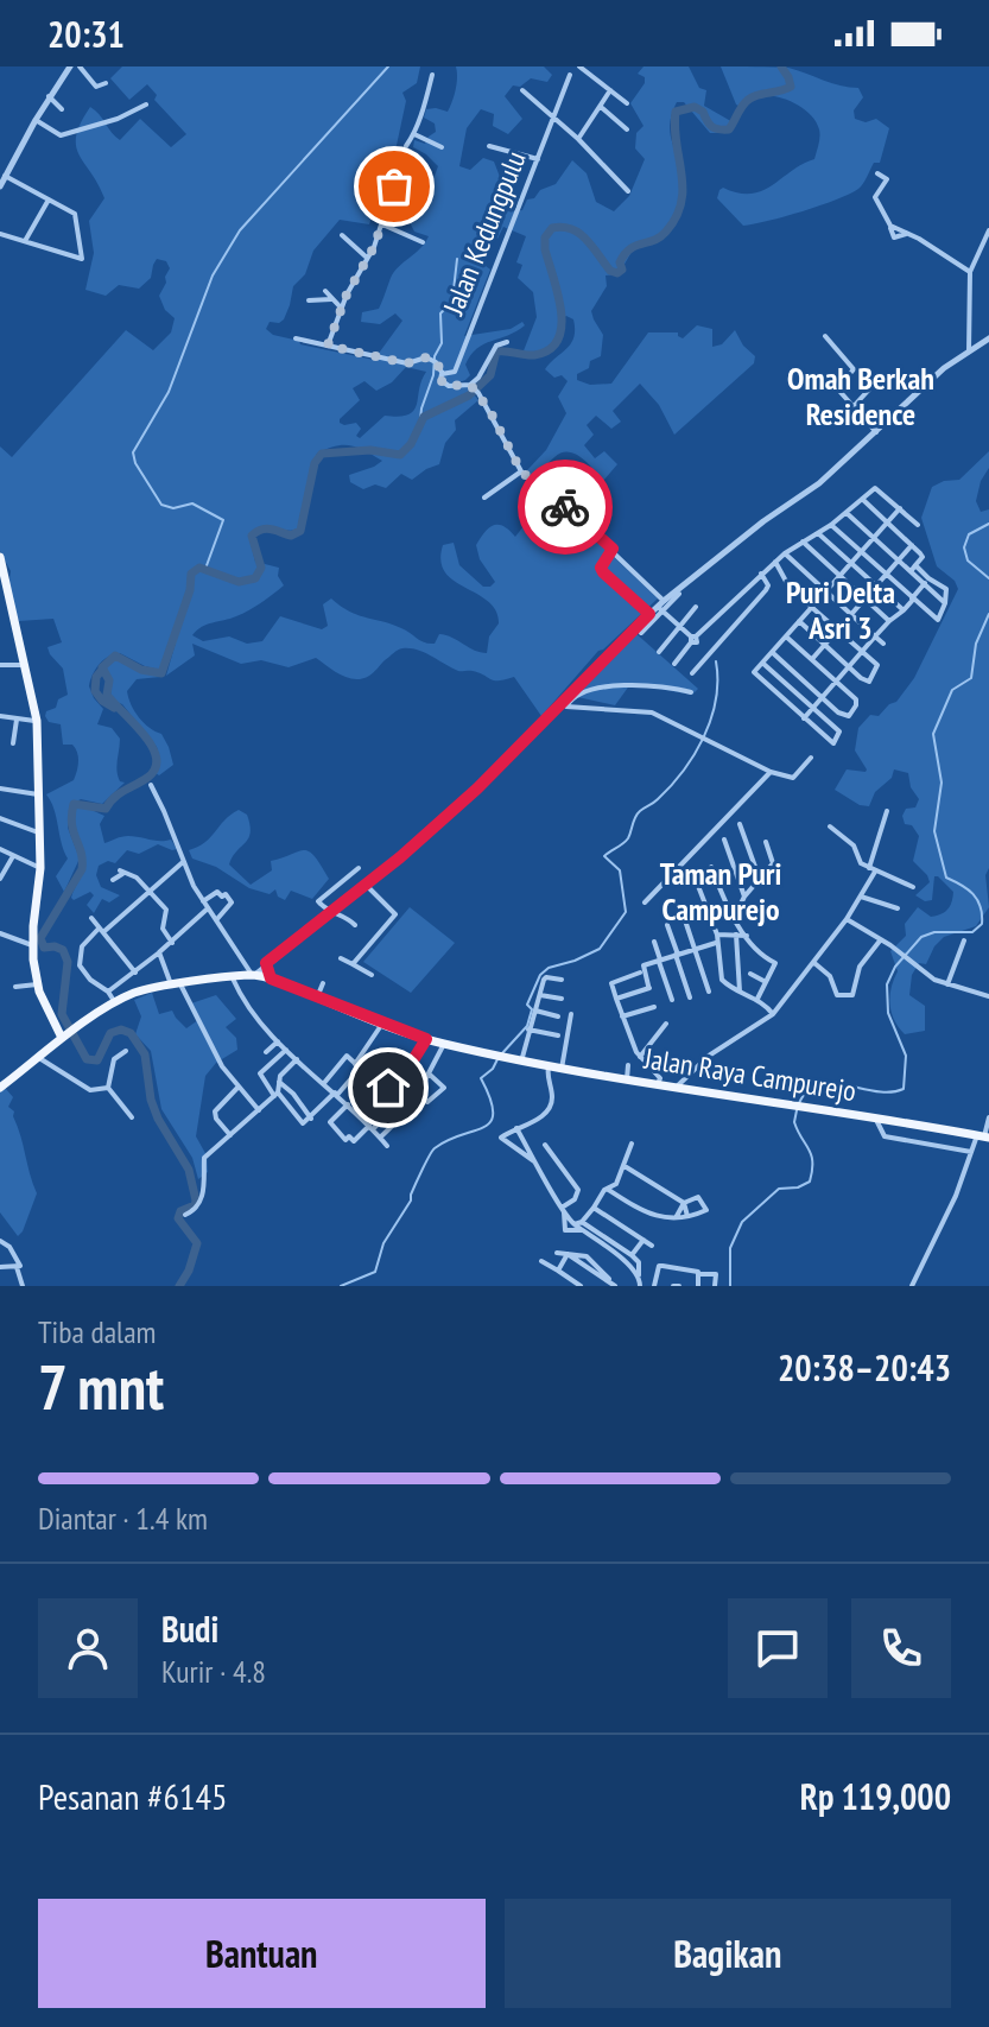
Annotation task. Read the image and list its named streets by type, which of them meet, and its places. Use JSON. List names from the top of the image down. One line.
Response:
{"streets":{"main road":["Jalan Raya Campurejo"],"street":["Jalan Kedungpulu"]},"districts":["Omah Berkah Residence","Puri Delta Asri 3","Taman Puri Campurejo"],"page":{"status":"20:31","heading":["7 mnt","Tiba dalam","20:38–20:43"],"panel":["Budi","Kurir · 4.8","Pesanan #6145","Rp 119,000"],"bar":"Diantar · 1.4 km","buttons":["Bantuan","Bagikan"]}}
